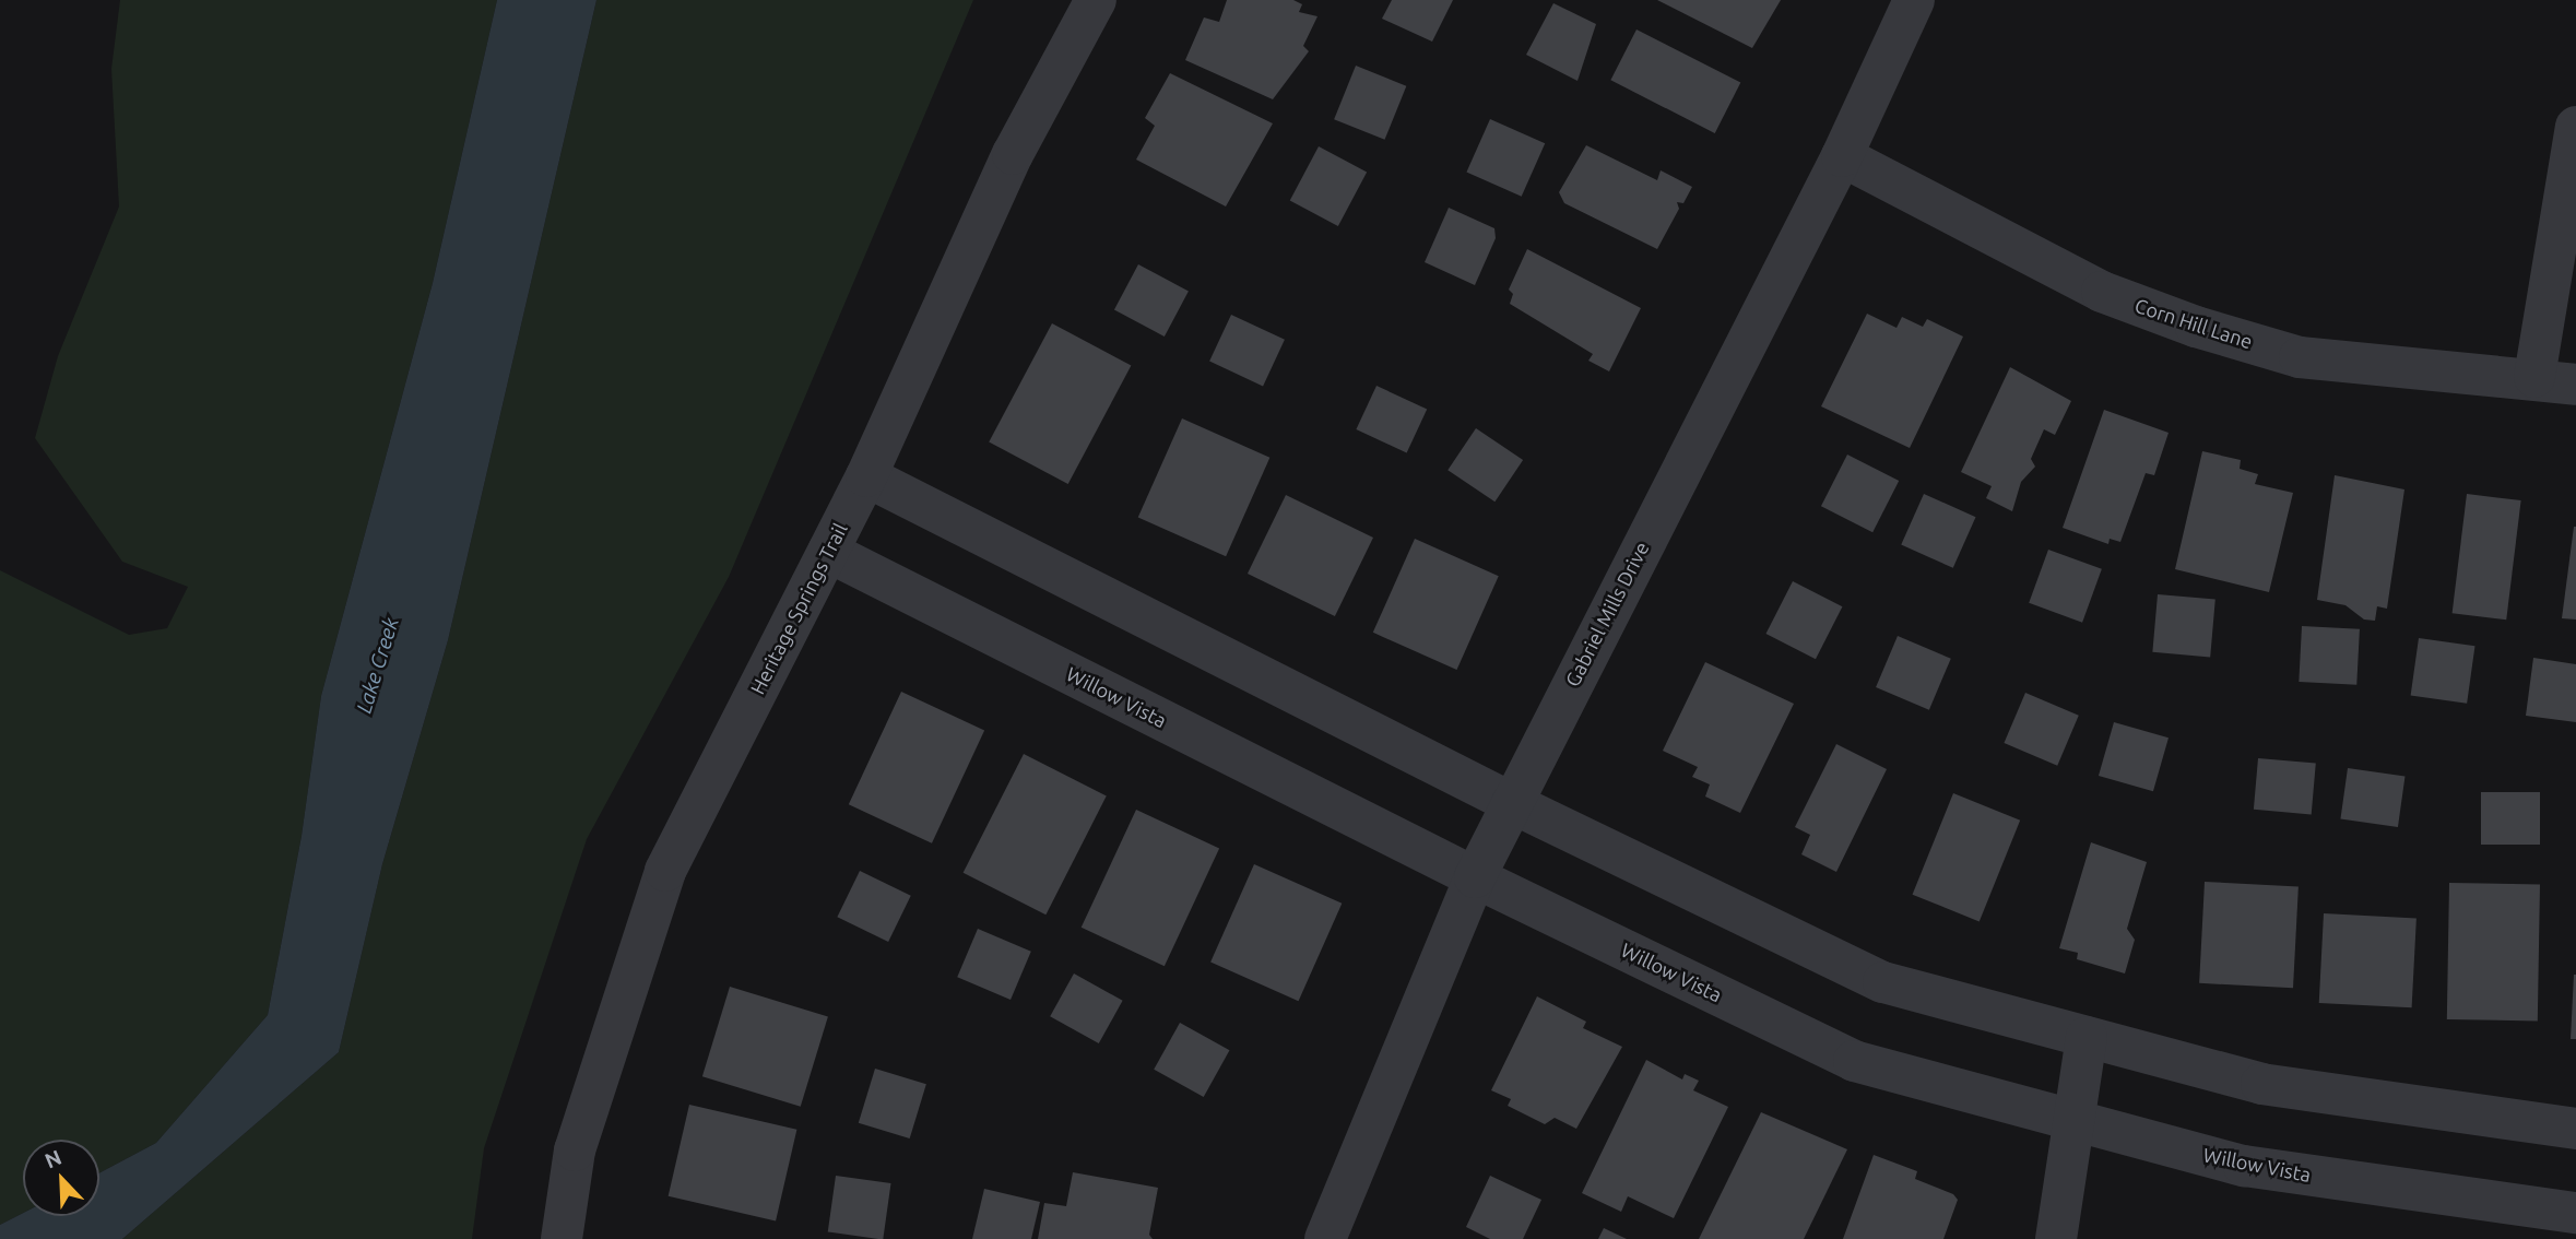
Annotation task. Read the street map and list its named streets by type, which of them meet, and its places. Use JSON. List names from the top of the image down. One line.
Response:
{"streets":{"street":["Corn Hill Lane","Heritage Springs Trail","Gabriel Mills Drive","Willow Vista"]},"crossings":[["Corn Hill Lane","Gabriel Mills Drive"],["Heritage Springs Trail","Willow Vista"],["Gabriel Mills Drive","Willow Vista"]],"water":["Lake Creek"],"north":"top left"}
